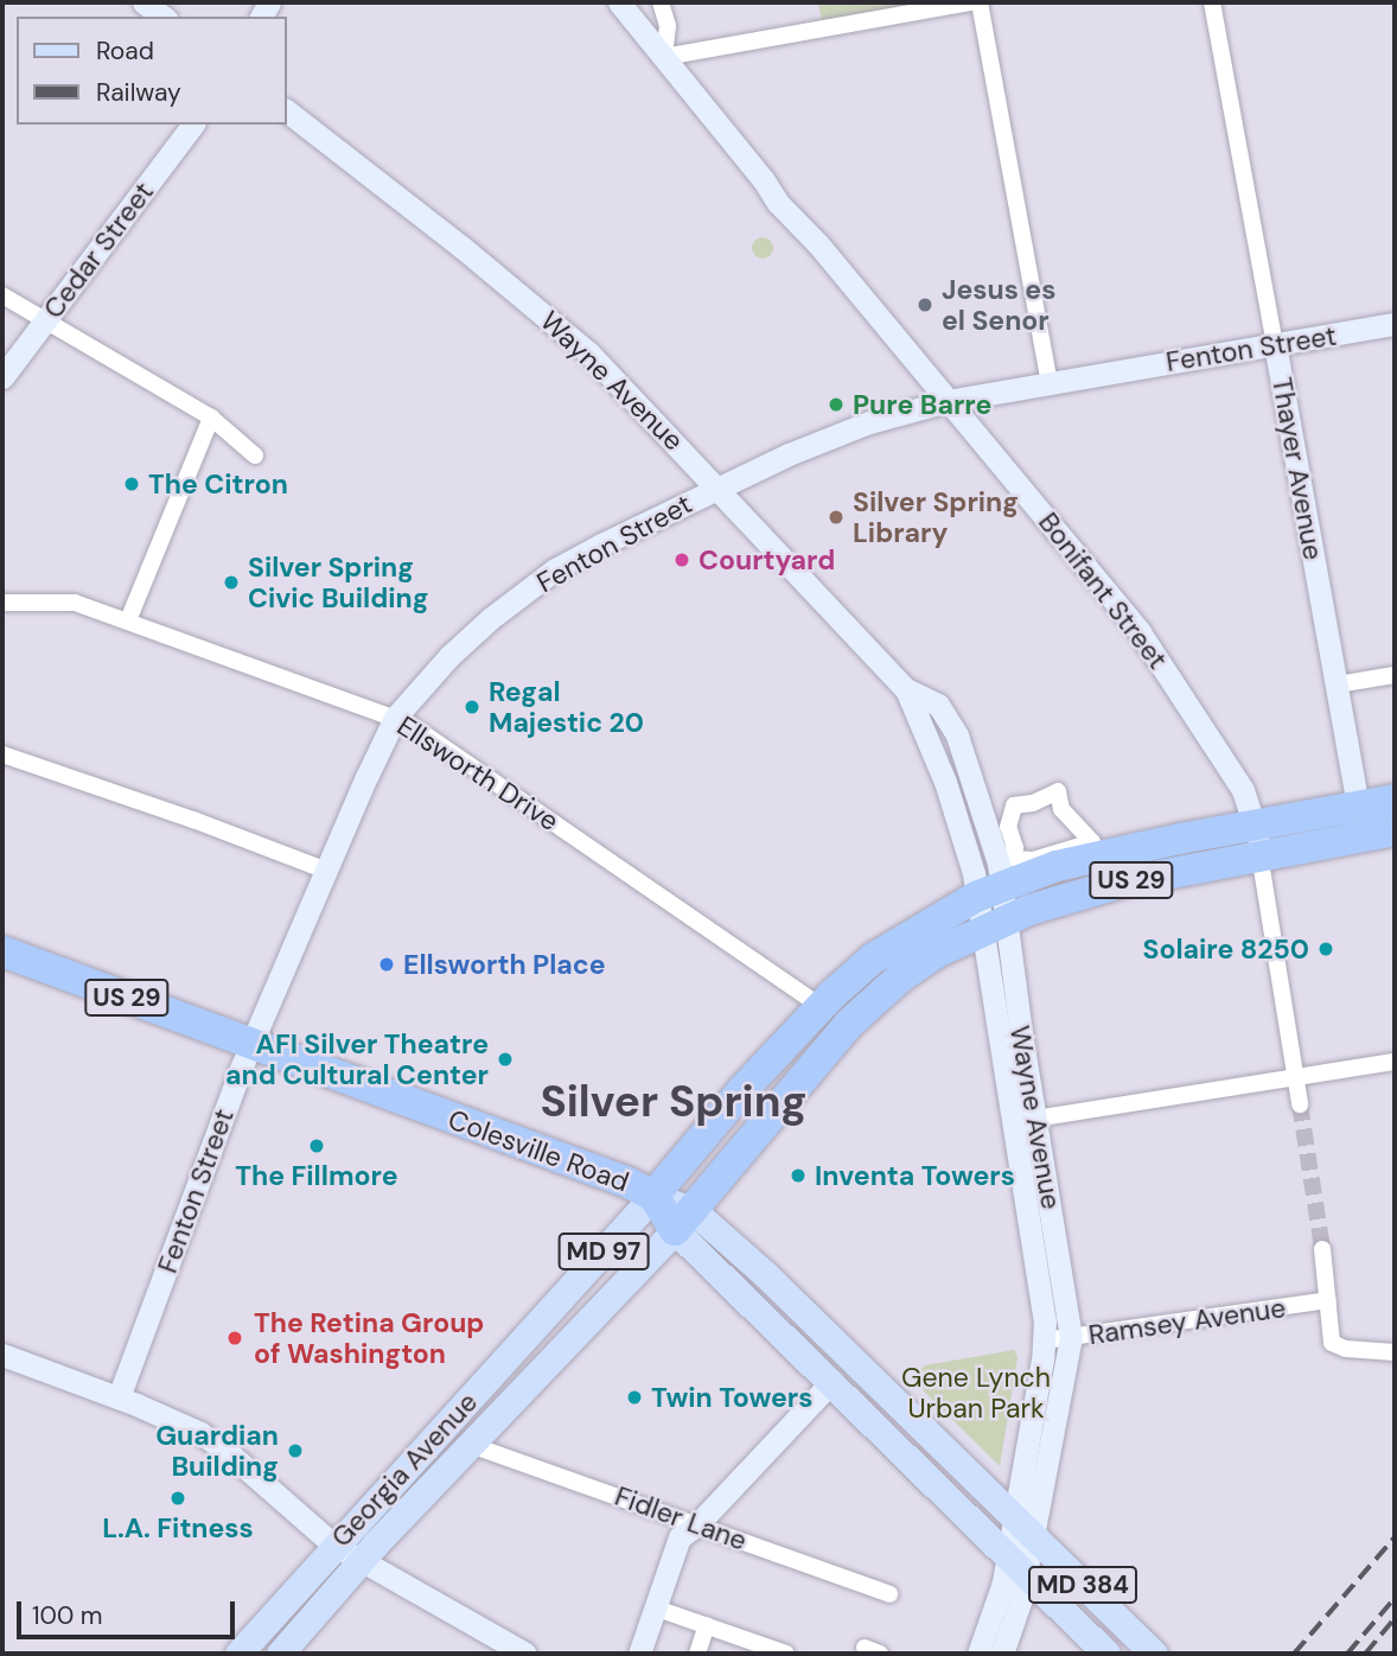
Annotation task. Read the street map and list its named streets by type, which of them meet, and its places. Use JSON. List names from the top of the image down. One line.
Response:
{"streets":{"highway":["US 29","Colesville Road","Georgia Avenue"],"main road":["MD 97","MD 384"],"street":["Cedar Street","Fenton Street","Wayne Avenue","Thayer Avenue","Bonifant Street","Ellsworth Drive","Ramsey Avenue","Fidler Lane"]},"crossings":[["Fenton Street","Wayne Avenue"],["Fenton Street","Thayer Avenue"],["Fenton Street","Bonifant Street"],["Fenton Street","Ellsworth Drive"],["Fenton Street","Colesville Road"],["Wayne Avenue","Colesville Road"],["Wayne Avenue","Ramsey Avenue"],["Wayne Avenue","Georgia Avenue"],["Thayer Avenue","Georgia Avenue"],["Bonifant Street","Georgia Avenue"],["Ellsworth Drive","Georgia Avenue"],["Colesville Road","Georgia Avenue"],["MD 97","Georgia Avenue"],["Georgia Avenue","Fidler Lane"]],"districts":["Silver Spring"],"parks":["Gene Lynch Urban Park"],"places":["Jesus es el Senor","Pure Barre","The Citron","Silver Spring Library","Courtyard","Silver Spring Civic Building","Regal Majestic 20","Solaire 8250","Ellsworth Place","AFI Silver Theatre and Cultural Center","The Fillmore","Inventa Towers","The Retina Group of Washington","Twin Towers","Guardian Building","L.A. Fitness"],"legend":["Road","Railway"],"scale_bar":"100 m"}
